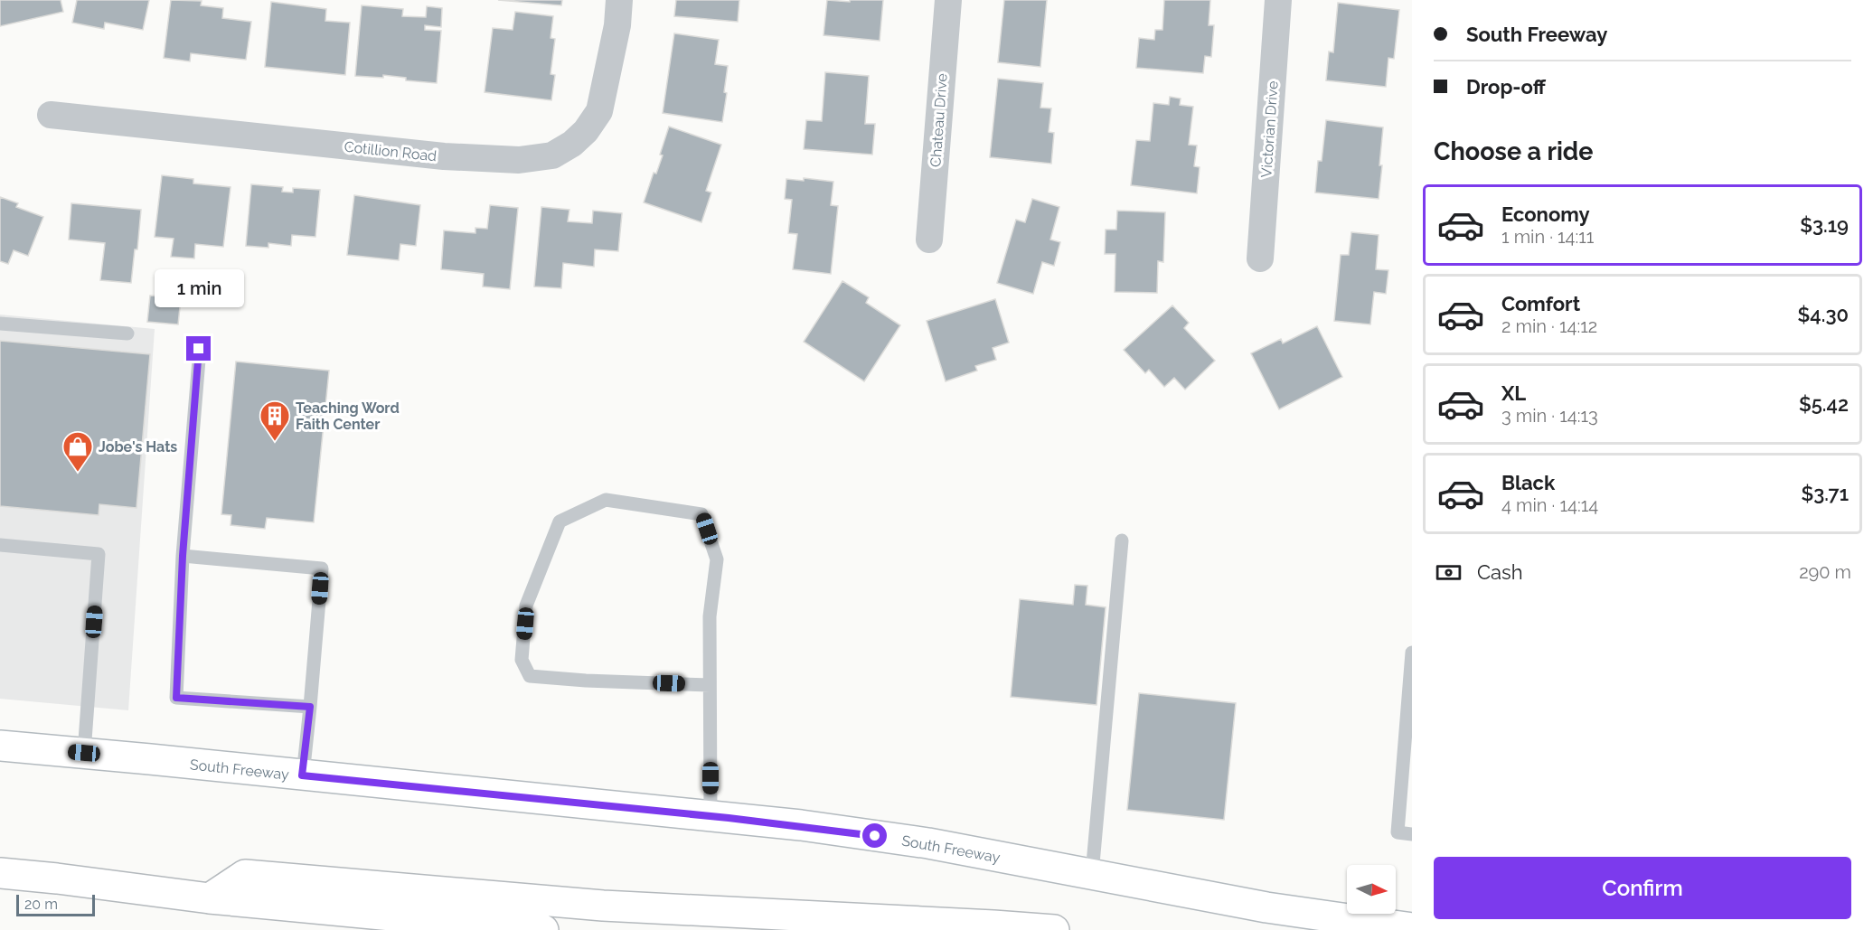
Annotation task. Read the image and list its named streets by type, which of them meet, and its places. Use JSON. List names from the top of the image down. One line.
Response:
{"streets":{"main road":["South Freeway"],"street":["Chateau Drive","Victorian Drive","Cotillion Road"]},"places":{"building":["Teaching Word Faith Center"],"shop":["Jobe's Hats"]},"scale_bar":"20 m","north":"right","page":{"banner":["South Freeway","Drop-off"],"heading":"Choose a ride","list":[{"name":"Economy","note":"1 min · 14:11","value":"$3.19"},{"name":"Comfort","note":"2 min · 14:12","value":"$4.30"},{"name":"XL","note":"3 min · 14:13","value":"$5.42"},{"name":"Black","note":"4 min · 14:14","value":"$3.71"}],"bubble":"1 min","pay":["Cash","290 m"],"buttons":"Confirm","scale":"20 m"}}
